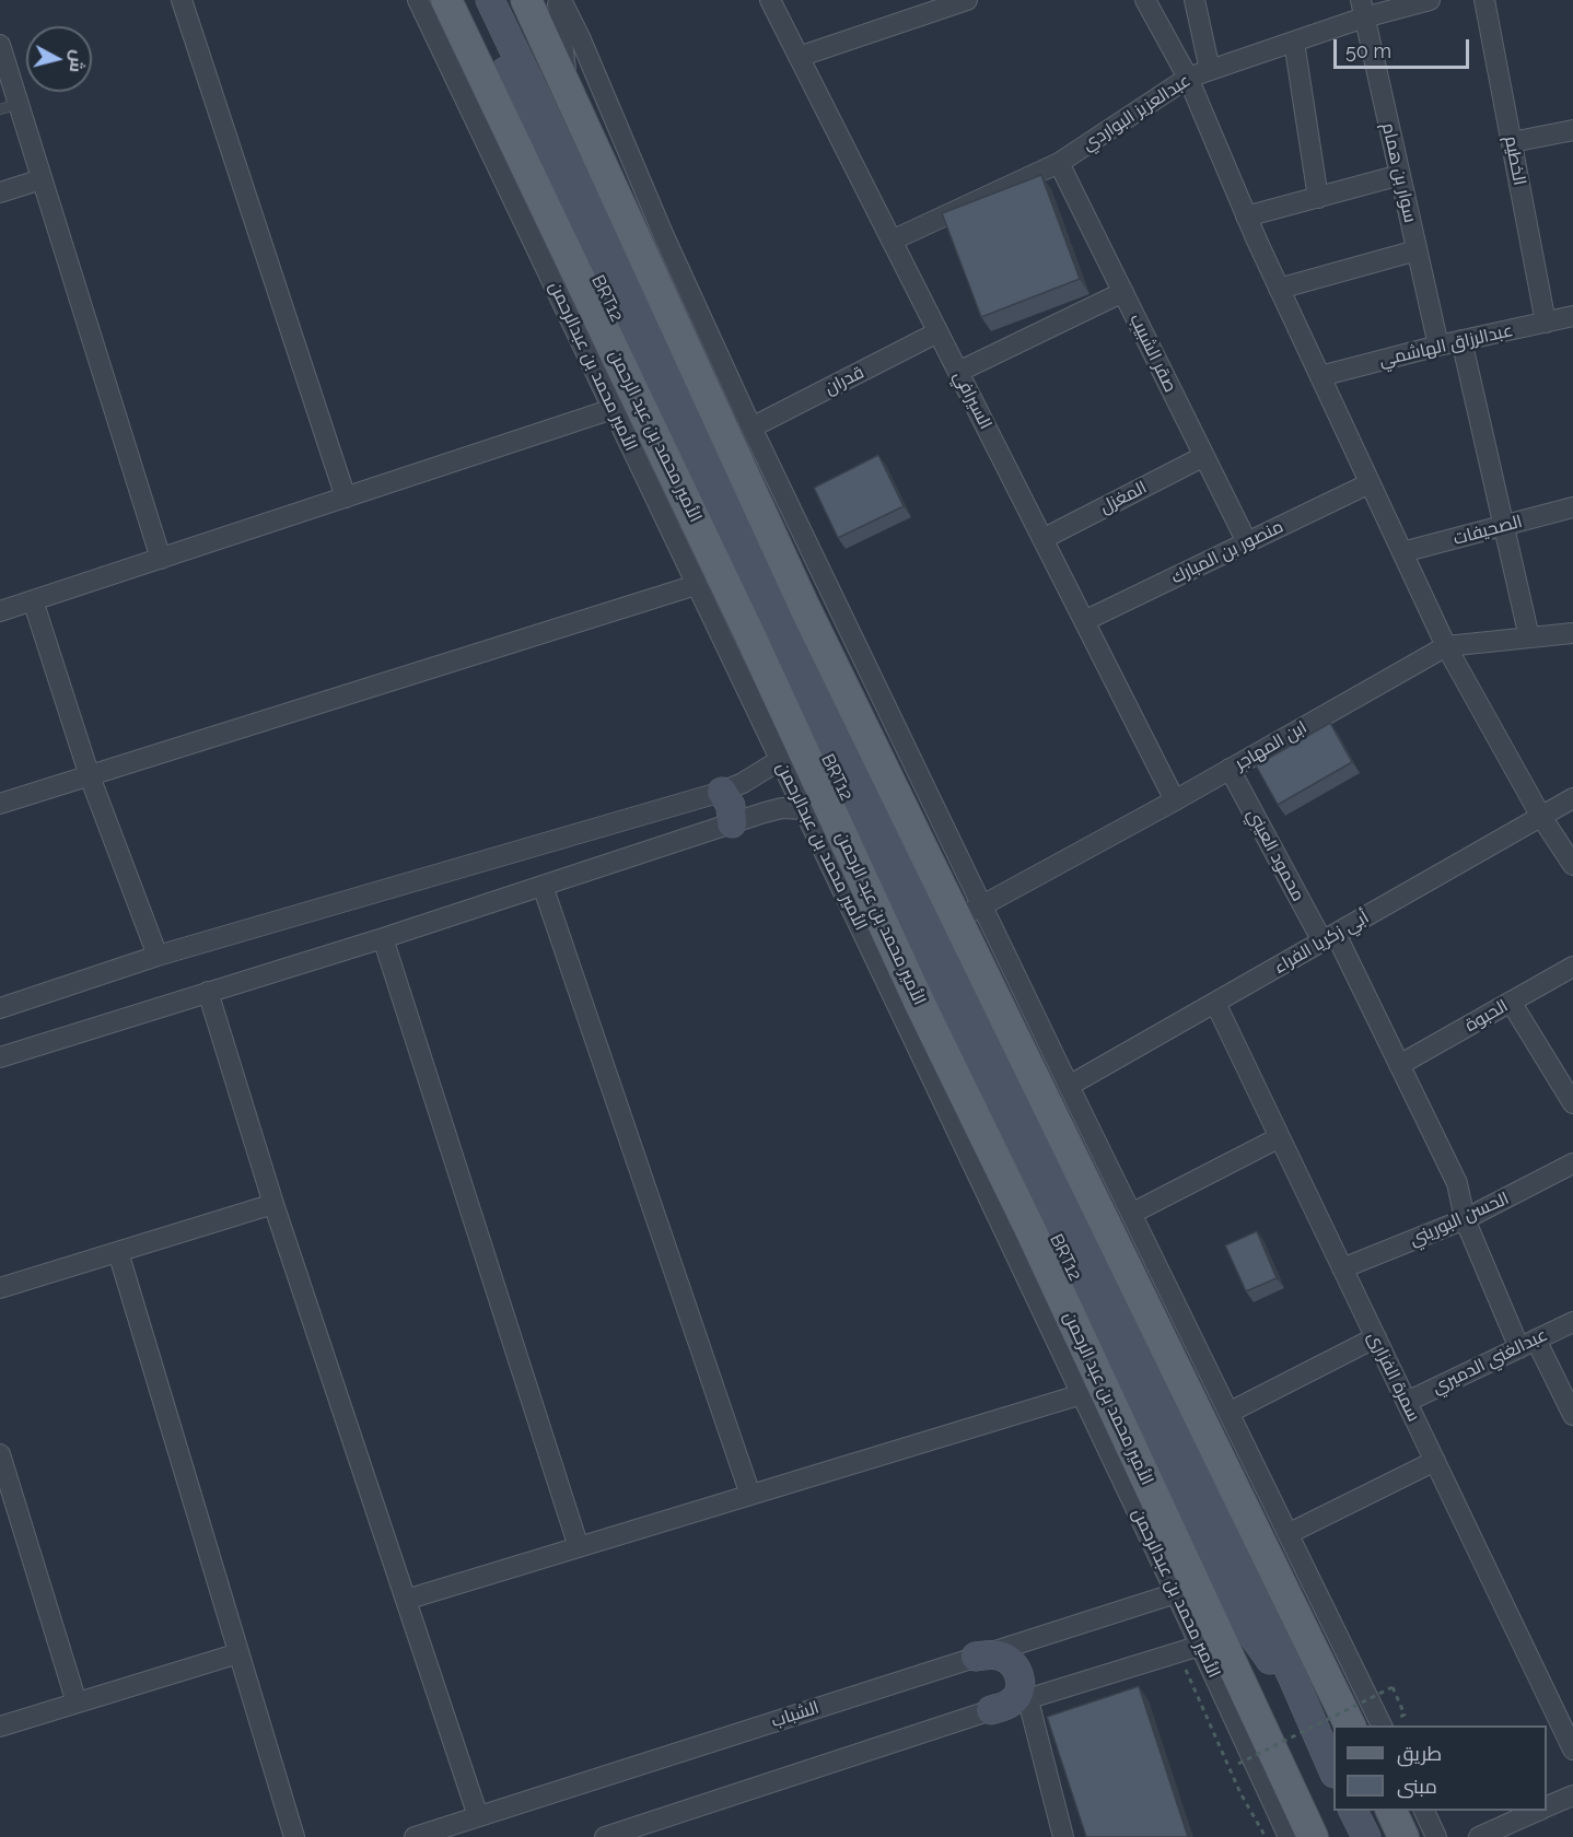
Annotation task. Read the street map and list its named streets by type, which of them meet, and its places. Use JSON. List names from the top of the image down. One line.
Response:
{"streets":{"main road":["BRT12","الأمير محمد بن عبد الرحمن"],"street":["عبدالعزيز البواردي","الخطيم","سوار بن همام","عبدالرزاق الهاشمي","صقر الشبيب","الأمير محمد بن عبدالرحمن","قدران","السيرافي","المغزل","الصحيفات","منصور بن المبارك","ابن المهاجر","محمود العيني","أبي زكريا الفراء","الحبوة","الحسن البوريني","عبدالغني الدميري","سمرة الفزارى","الشباب"]},"crossings":[["عبدالعزيز البواردي","سوار بن همام"],["عبدالعزيز البواردي","صقر الشبيب"],["عبدالعزيز البواردي","السيرافي"],["الخطيم","عبدالرزاق الهاشمي"],["سوار بن همام","عبدالرزاق الهاشمي"],["صقر الشبيب","المغزل"],["صقر الشبيب","منصور بن المبارك"],["الأمير محمد بن عبدالرحمن","الأمير محمد بن عبد الرحمن"],["الأمير محمد بن عبدالرحمن","الشباب"],["قدران","السيرافي"],["السيرافي","المغزل"],["السيرافي","منصور بن المبارك"],["السيرافي","ابن المهاجر"],["ابن المهاجر","محمود العيني"],["محمود العيني","أبي زكريا الفراء"],["محمود العيني","الحبوة"],["محمود العيني","الحسن البوريني"],["محمود العيني","عبدالغني الدميري"],["أبي زكريا الفراء","سمرة الفزارى"],["الحسن البوريني","سمرة الفزارى"],["عبدالغني الدميري","سمرة الفزارى"]],"legend":["طريق","مبنى"],"scale_bar":"50 m","north":"right"}
